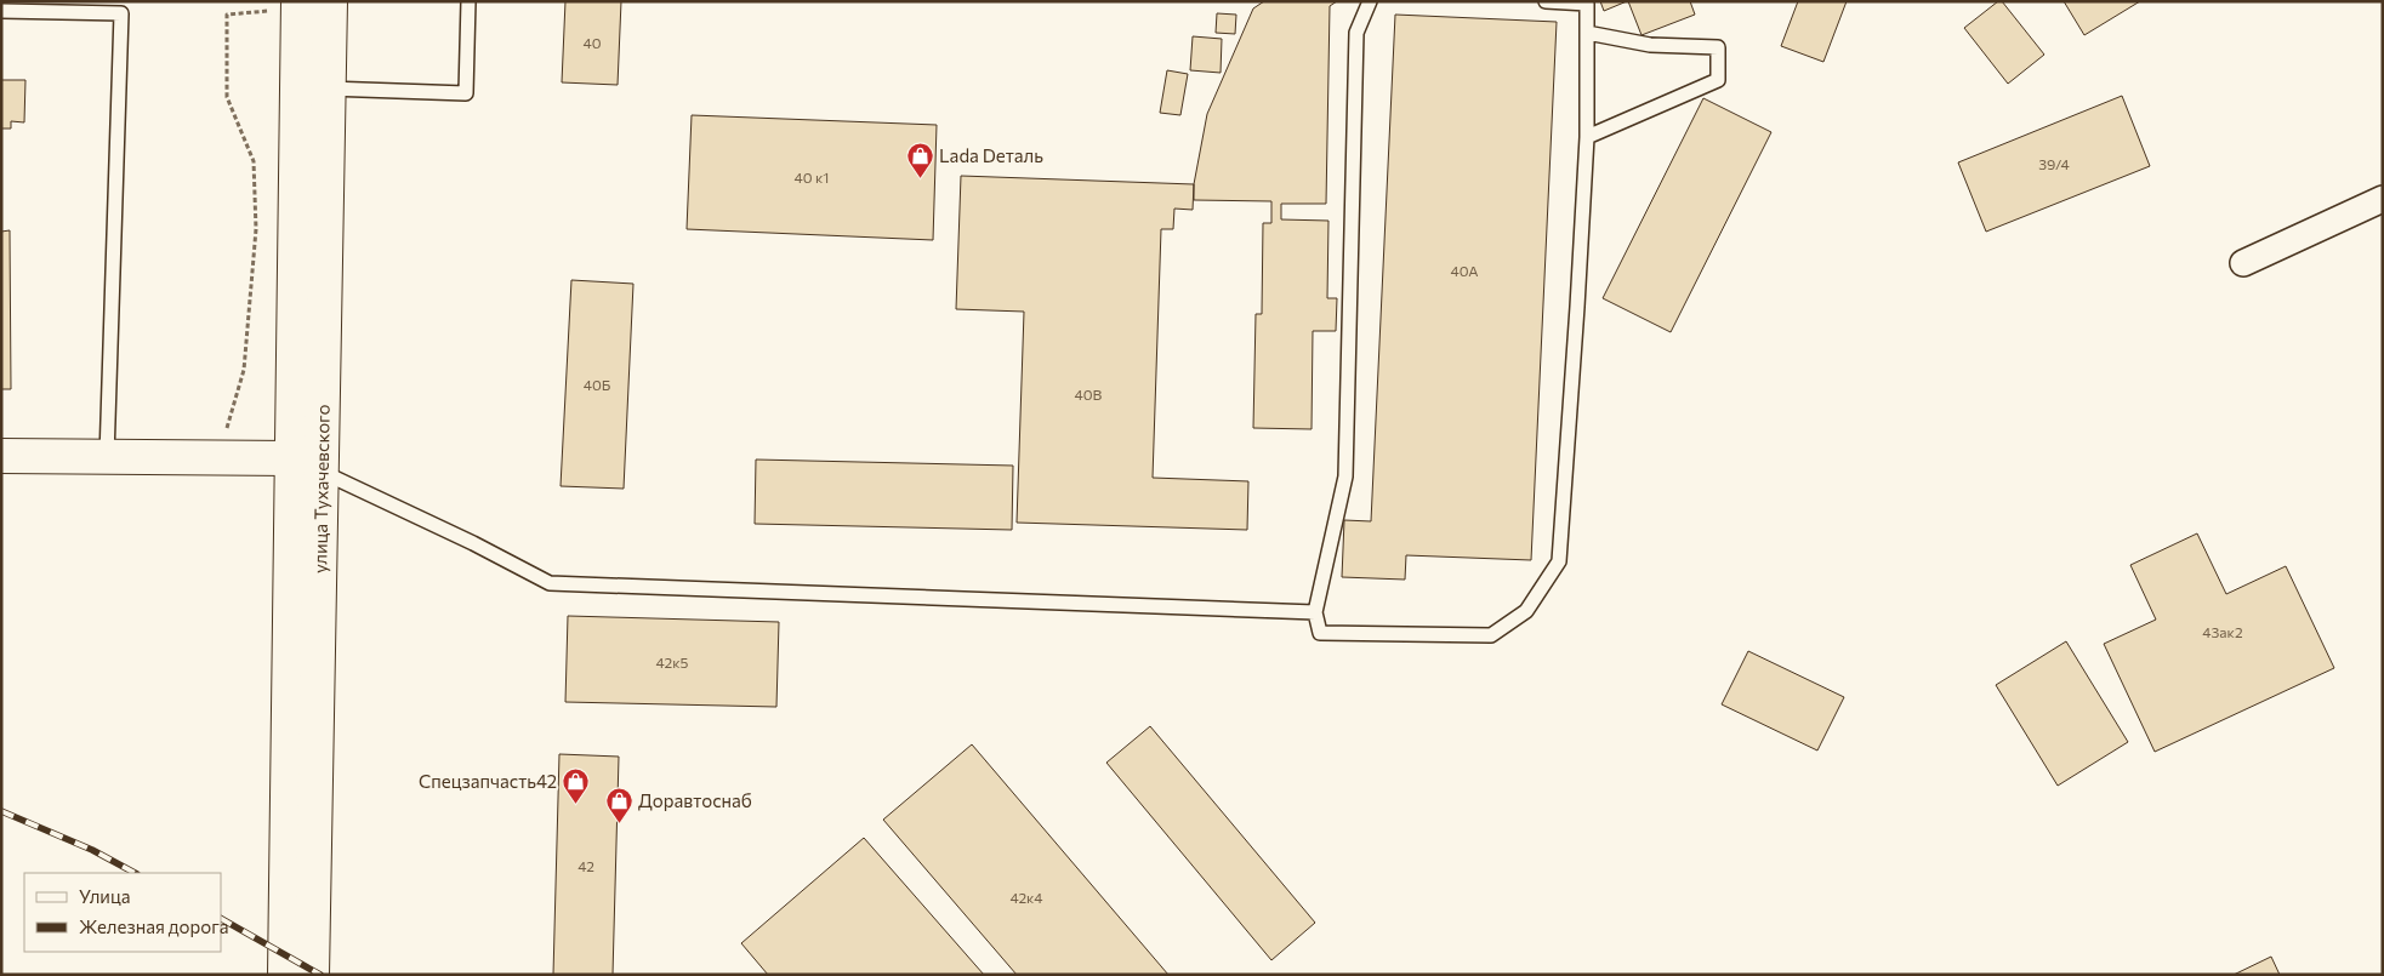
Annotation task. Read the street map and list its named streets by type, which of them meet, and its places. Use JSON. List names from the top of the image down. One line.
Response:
{"streets":{"main road":["улица Тухачевского"]},"places":{"shop":["Lada Dеталь","Спецзапчасть42","Доравтоснаб"]},"house_numbers":["40","39/4","40 к1","40А","40Б","40В","43ак2","42к5","42","42к4"],"legend":["Улица","Железная дорога"]}
